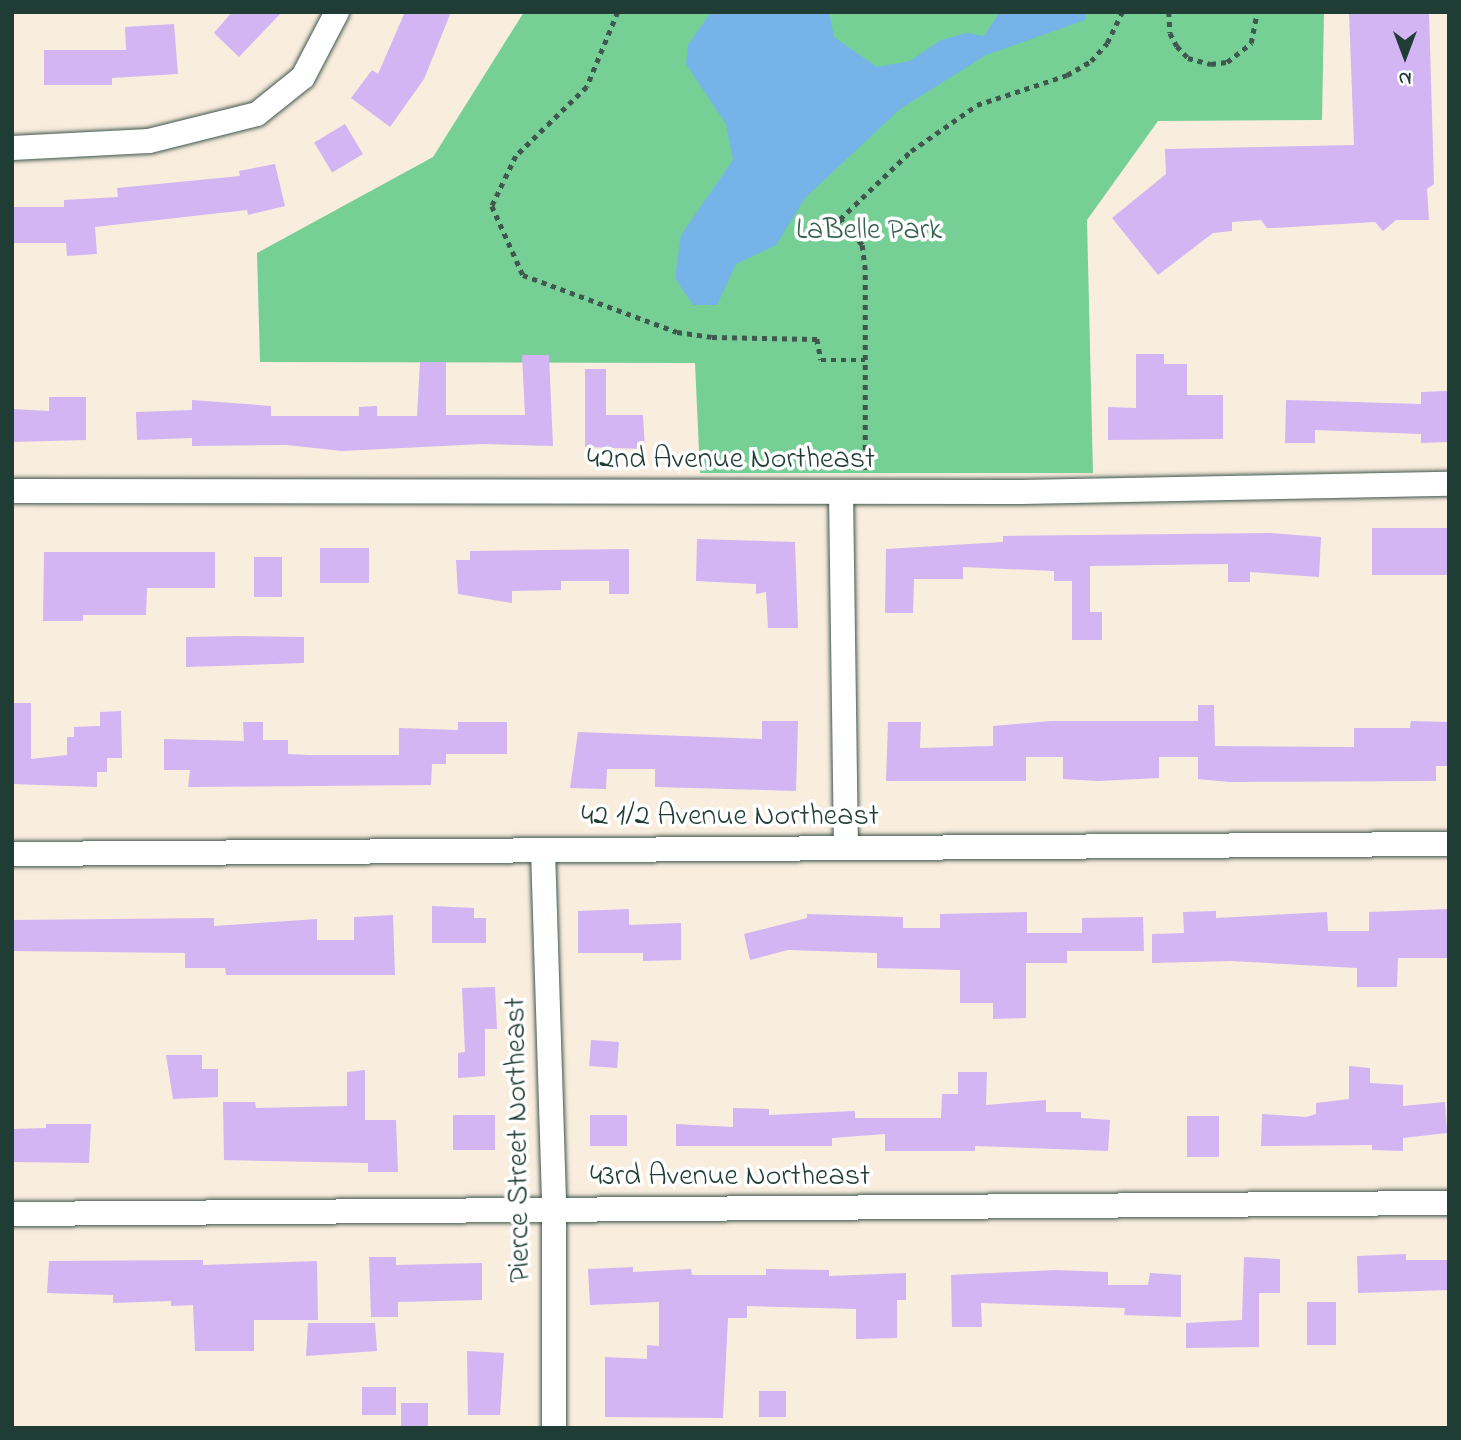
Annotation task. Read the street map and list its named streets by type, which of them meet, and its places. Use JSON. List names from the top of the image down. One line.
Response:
{"streets":{"street":["42nd Avenue Northeast","42 1/2 Avenue Northeast","Pierce Street Northeast","43rd Avenue Northeast"]},"crossings":[["42 1/2 Avenue Northeast","Pierce Street Northeast"],["Pierce Street Northeast","43rd Avenue Northeast"]],"parks":["LaBelle Park"],"north":"bottom"}
